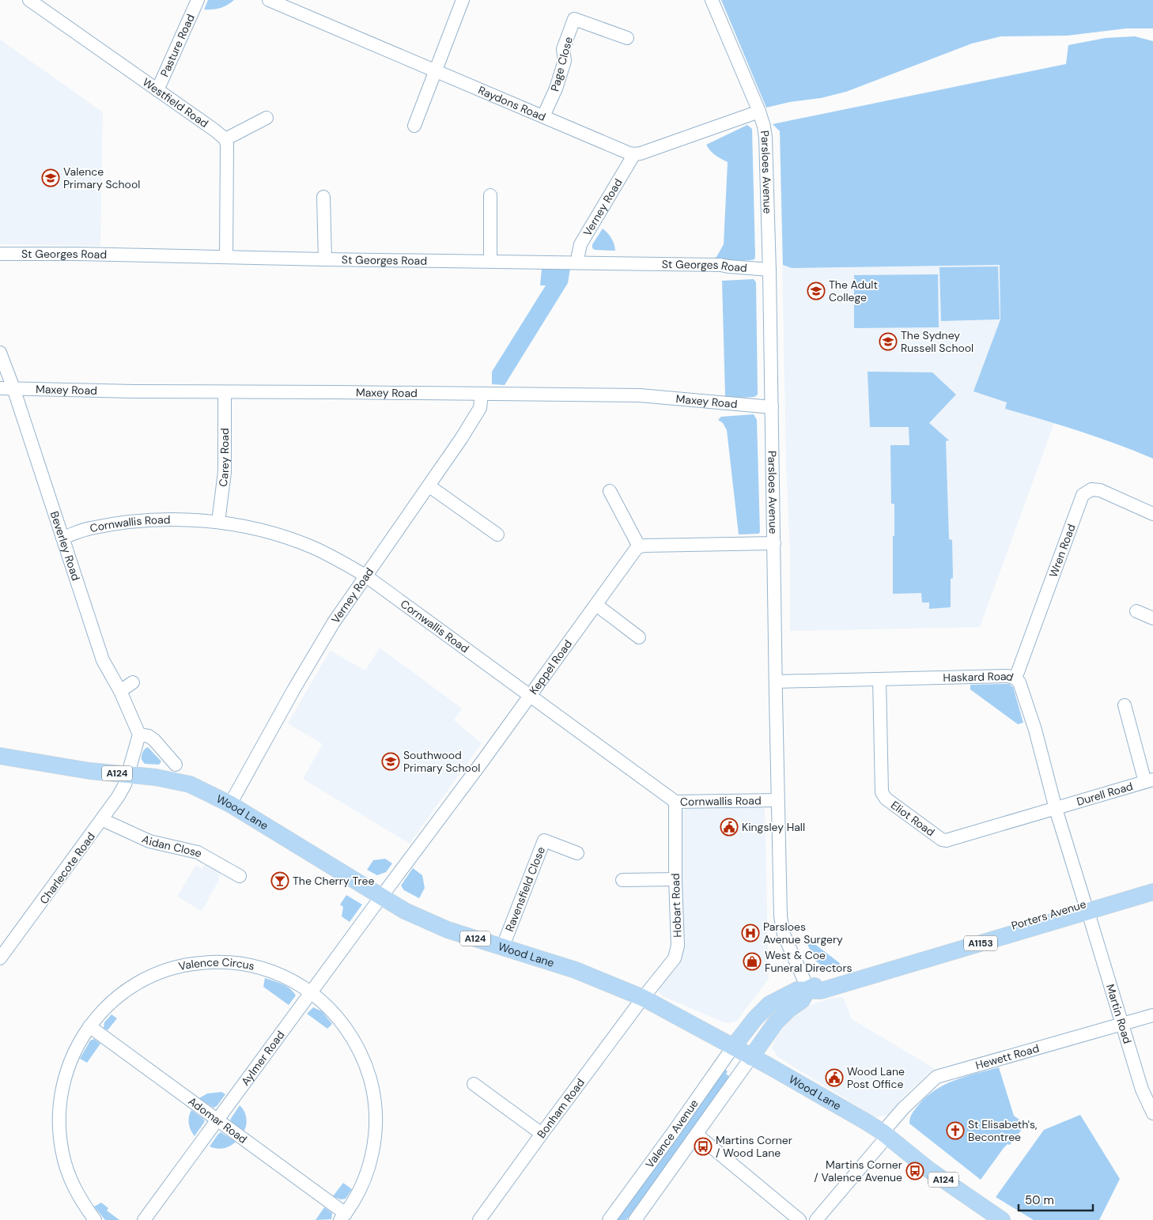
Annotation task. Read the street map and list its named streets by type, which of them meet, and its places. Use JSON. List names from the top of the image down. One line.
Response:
{"streets":{"main road":["A124","Wood Lane","Porters Avenue","A1153"],"street":["Pasture Road","Page Close","Westfield Road","Raydons Road","Parsloes Avenue","Verney Road","St Georges Road","Maxey Road","Carey Road","Cornwallis Road","Beverley Road","Wren Road","Keppel Road","Haskard Road","Durell Road","Eliot Road","Aidan Close","Charlecote Road","Ravensfield Close","Hobart Road","Valence Circus","Martin Road","Hewett Road","Aylmer Road","Bonham Road","Adomar Road","Valence Avenue"]},"crossings":[["Pasture Road","Westfield Road"],["Page Close","Raydons Road"],["Raydons Road","Verney Road"],["Parsloes Avenue","St Georges Road"],["Parsloes Avenue","Maxey Road"],["Parsloes Avenue","Cornwallis Road"],["Parsloes Avenue","Haskard Road"],["Parsloes Avenue","Porters Avenue"],["Verney Road","St Georges Road"],["Verney Road","Maxey Road"],["Verney Road","Cornwallis Road"],["Verney Road","Wood Lane"],["Maxey Road","Carey Road"],["Maxey Road","Beverley Road"],["Carey Road","Cornwallis Road"],["Cornwallis Road","Beverley Road"],["Cornwallis Road","Keppel Road"],["Cornwallis Road","Hobart Road"],["Wren Road","Haskard Road"],["Keppel Road","Wood Lane"],["Keppel Road","Aylmer Road"],["Haskard Road","Durell Road"],["Haskard Road","Eliot Road"],["Haskard Road","Porters Avenue"],["Haskard Road","Martin Road"],["Durell Road","Eliot Road"],["Wood Lane","Charlecote Road"],["Wood Lane","Ravensfield Close"],["Wood Lane","Hobart Road"],["Wood Lane","Porters Avenue"],["Wood Lane","Hewett Road"],["Wood Lane","Aylmer Road"],["Wood Lane","Bonham Road"],["Wood Lane","Valence Avenue"],["Aidan Close","Charlecote Road"],["Hobart Road","Bonham Road"],["Porters Avenue","Martin Road"],["Porters Avenue","Valence Avenue"],["Valence Circus","Aylmer Road"],["Valence Circus","Adomar Road"],["Martin Road","Hewett Road"],["Aylmer Road","Adomar Road"]],"places":{"school or university":["Valence Primary School","The Adult College","The Sydney Russell School","Southwood Primary School"],"public building":["Kingsley Hall","Wood Lane Post Office"],"bar":["The Cherry Tree"],"hospital":["Parsloes Avenue Surgery"],"shop":["West & Coe Funeral Directors"],"church":["St Elisabeth's, Becontree"],"bus stop":["Martins Corner / Wood Lane","Martins Corner / Valence Avenue"]},"scale_bar":"50 m"}
